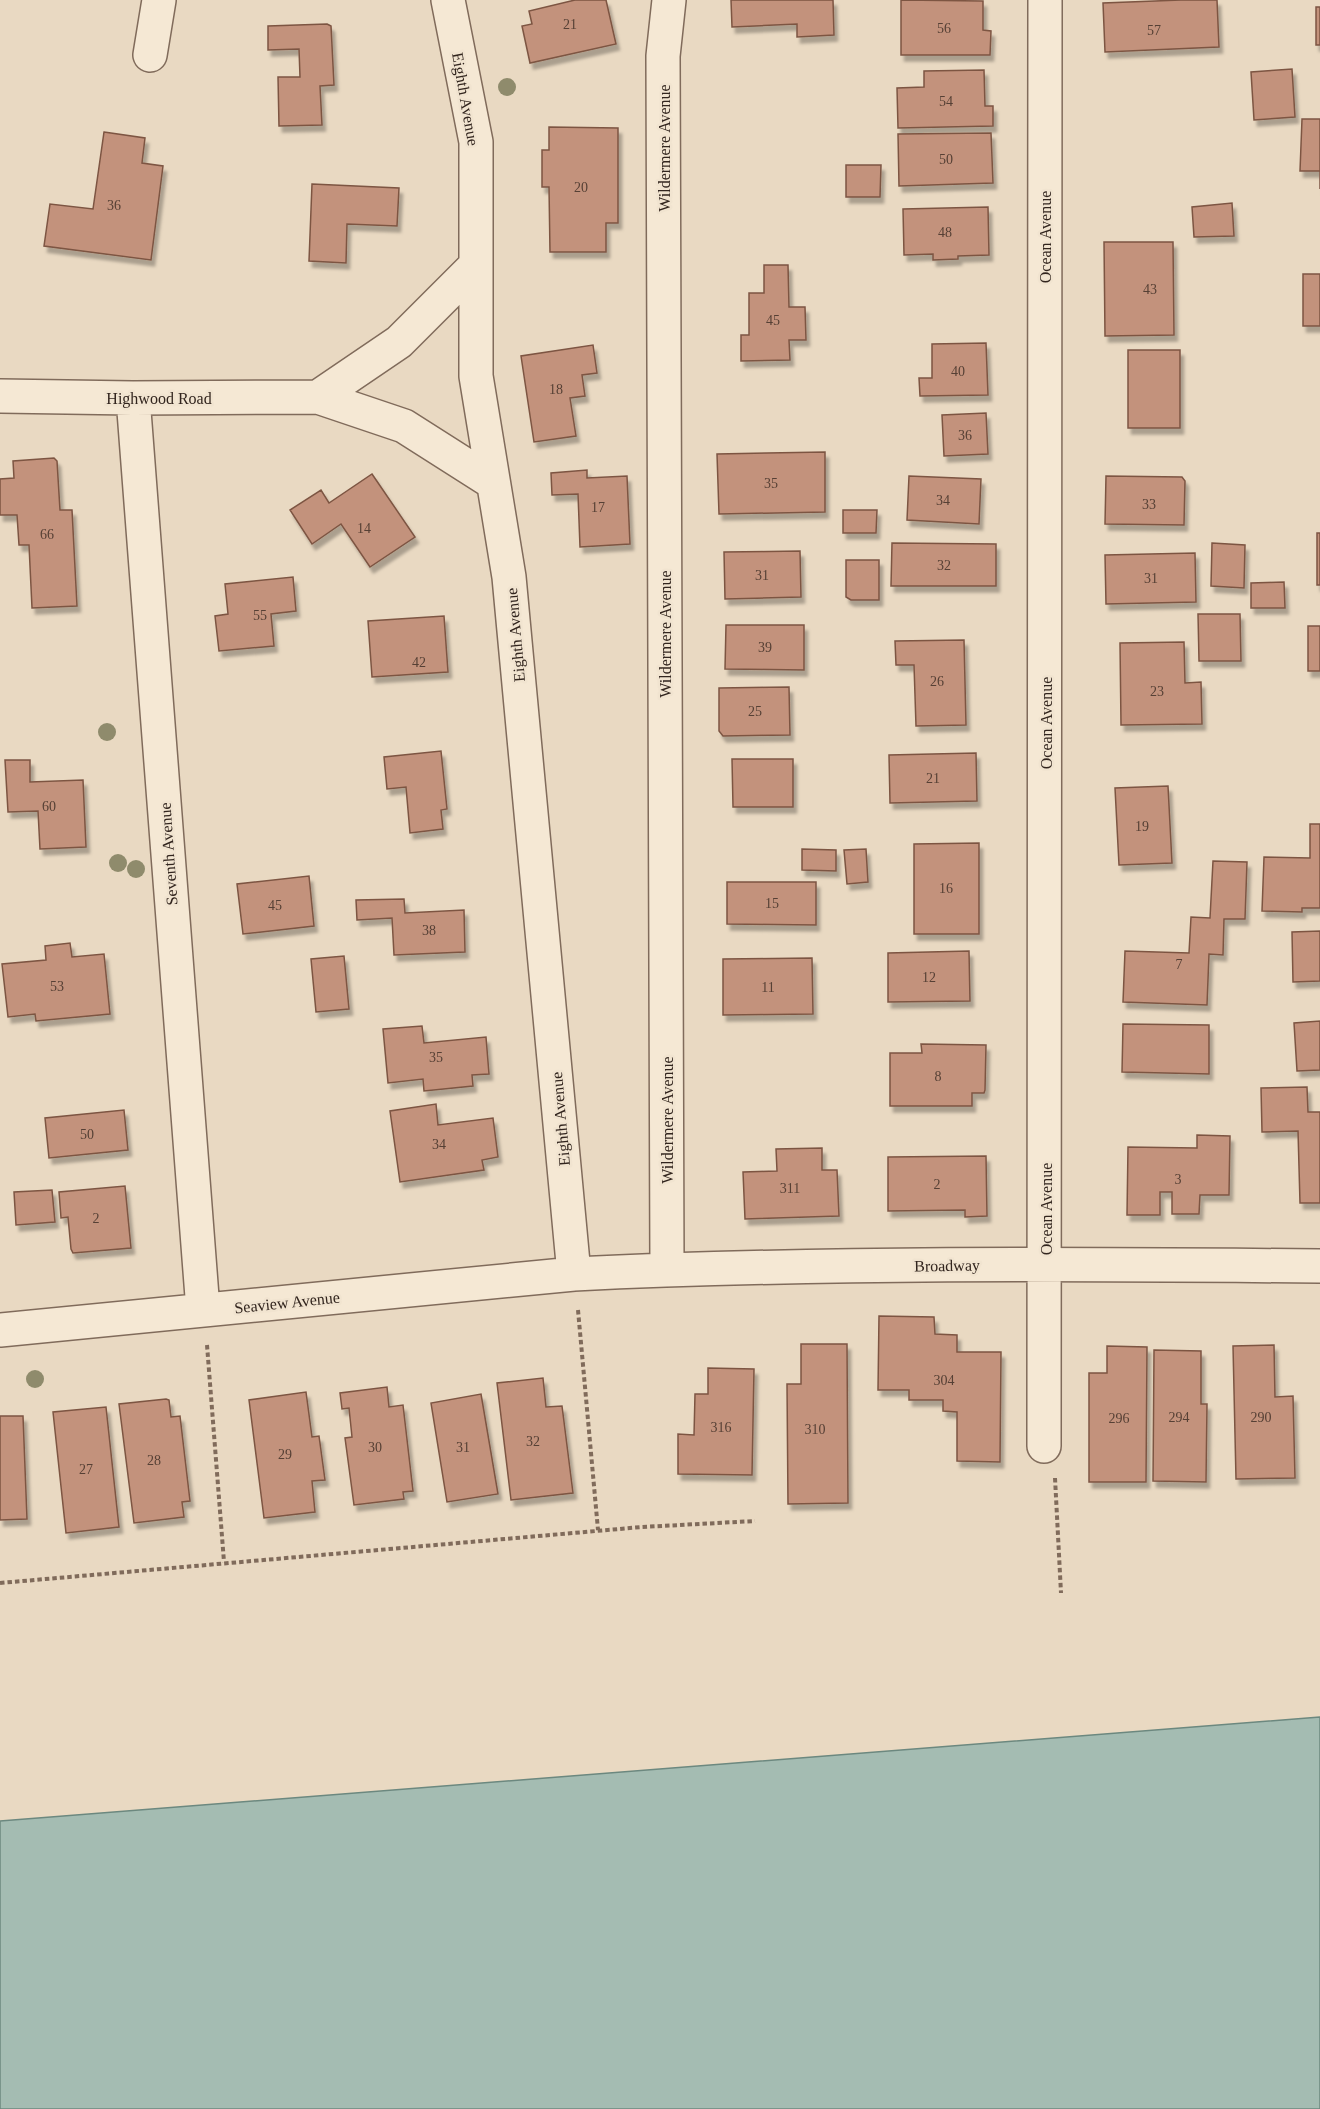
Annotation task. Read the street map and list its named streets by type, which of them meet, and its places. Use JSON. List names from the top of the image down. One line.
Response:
{"streets":{"street":["Eighth Avenue","Wildermere Avenue","Ocean Avenue","Highwood Road","Seventh Avenue","Broadway","Seaview Avenue"]},"crossings":[["Eighth Avenue","Highwood Road"],["Eighth Avenue","Broadway"],["Eighth Avenue","Seaview Avenue"],["Wildermere Avenue","Broadway"],["Ocean Avenue","Broadway"],["Highwood Road","Seventh Avenue"],["Seventh Avenue","Seaview Avenue"],["Broadway","Seaview Avenue"]],"house_numbers":["21","56","57","54","50","20","36","48","43","45","40","18","36","35","34","33","17","14","66","32","31","31","55","39","42","26","23","25","21","60","19","16","15","45","38","7","12","53","11","35","8","50","34","3","2","311","2","304","294","290","296","316","310","32","30","31","29","28","27"]}
